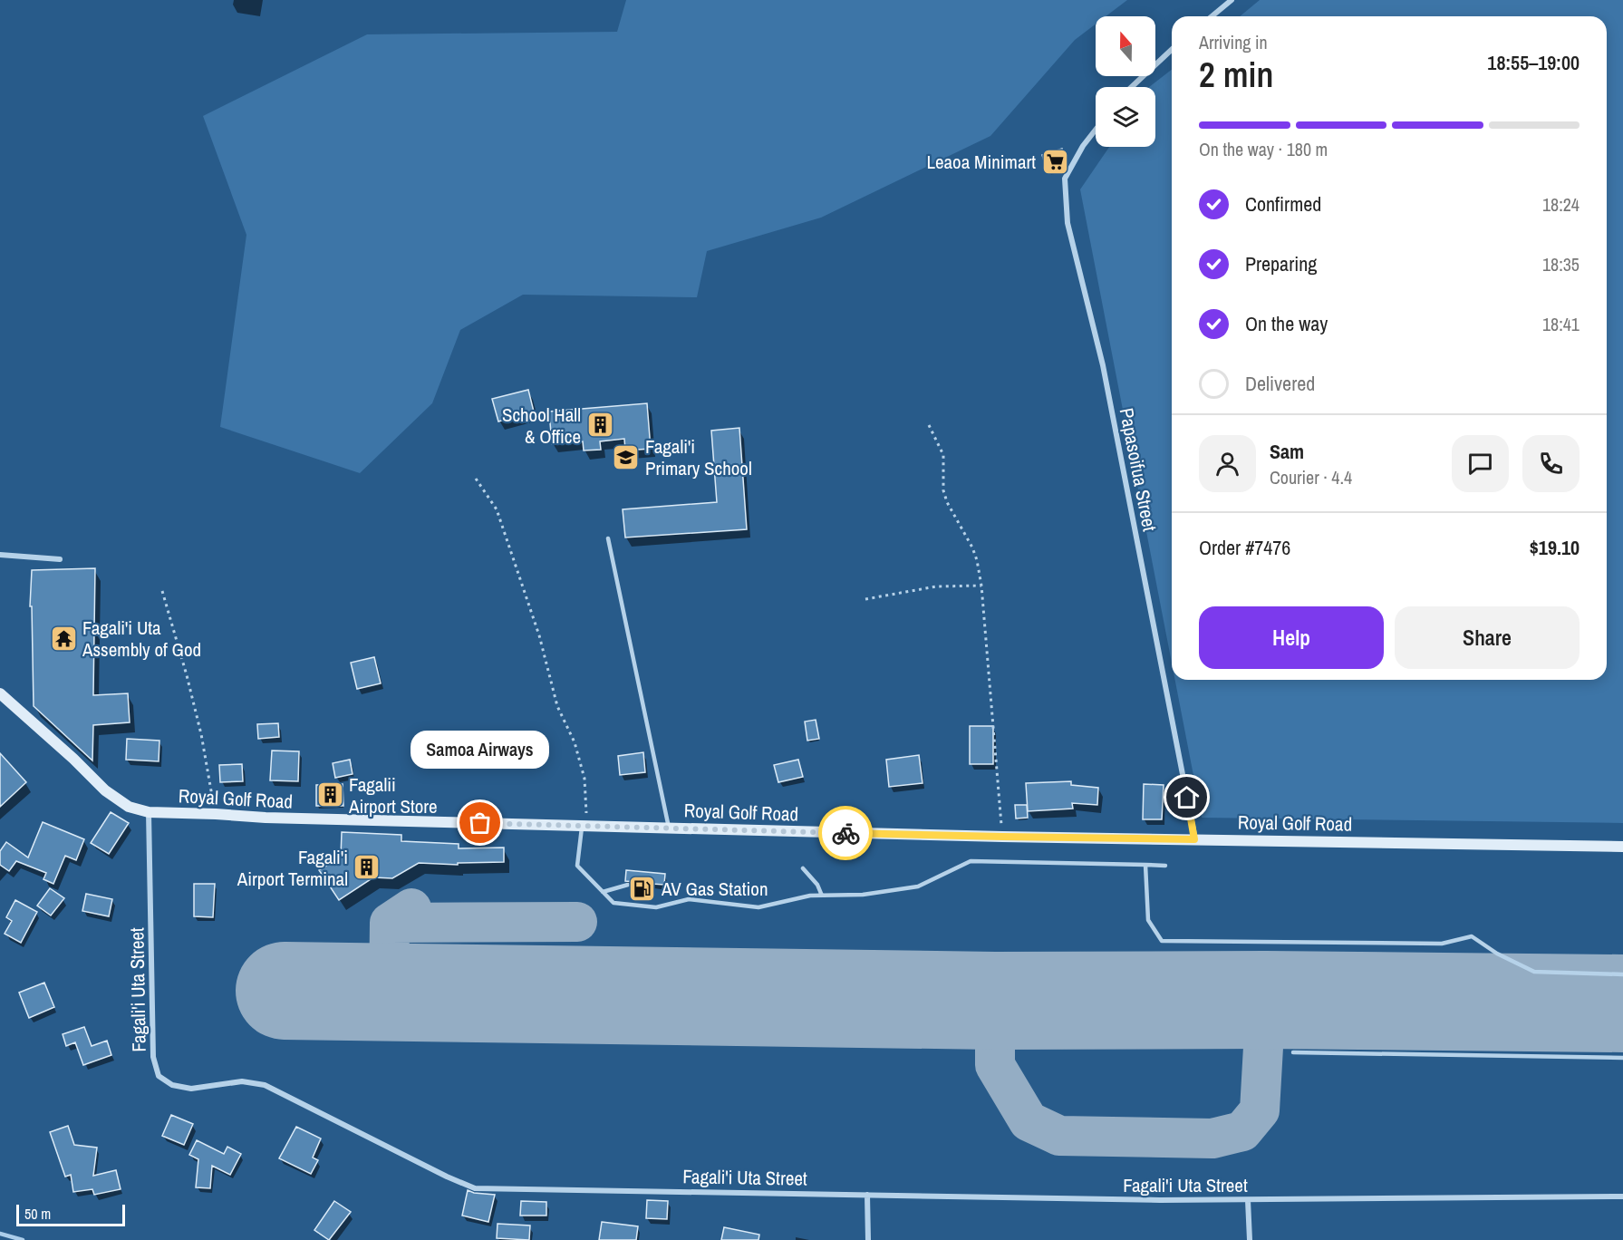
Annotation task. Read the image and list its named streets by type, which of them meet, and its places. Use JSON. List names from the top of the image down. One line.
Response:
{"streets":{"main road":["Royal Golf Road"],"street":["Papasoifua Street","Fagali'i Uta Street"]},"crossings":[["Papasoifua Street","Royal Golf Road"],["Royal Golf Road","Fagali'i Uta Street"]],"places":{"supermarket":["Leaoa Minimart"],"building":["School Hall & Office","Fagalii Airport Store","Fagali'i Airport Terminal"],"school or university":["Fagali'i Primary School"],"temple":["Fagali'i Uta Assembly of God"],"other":["Samoa Airways"],"fuel station":["AV Gas Station"]},"scale_bar":"50 m","north":"top","page":{"heading":["2 min","Arriving in","18:55–19:00"],"panel":["Sam","Courier · 4.4","Order #7476","$19.10"],"bar":"On the way · 180 m","list":[["Confirmed","18:24"],["Preparing","18:35"],["On the way","18:41"],"Delivered"],"buttons":["Help","Share"],"bubble":"Samoa Airways","scale":"50 m"}}
